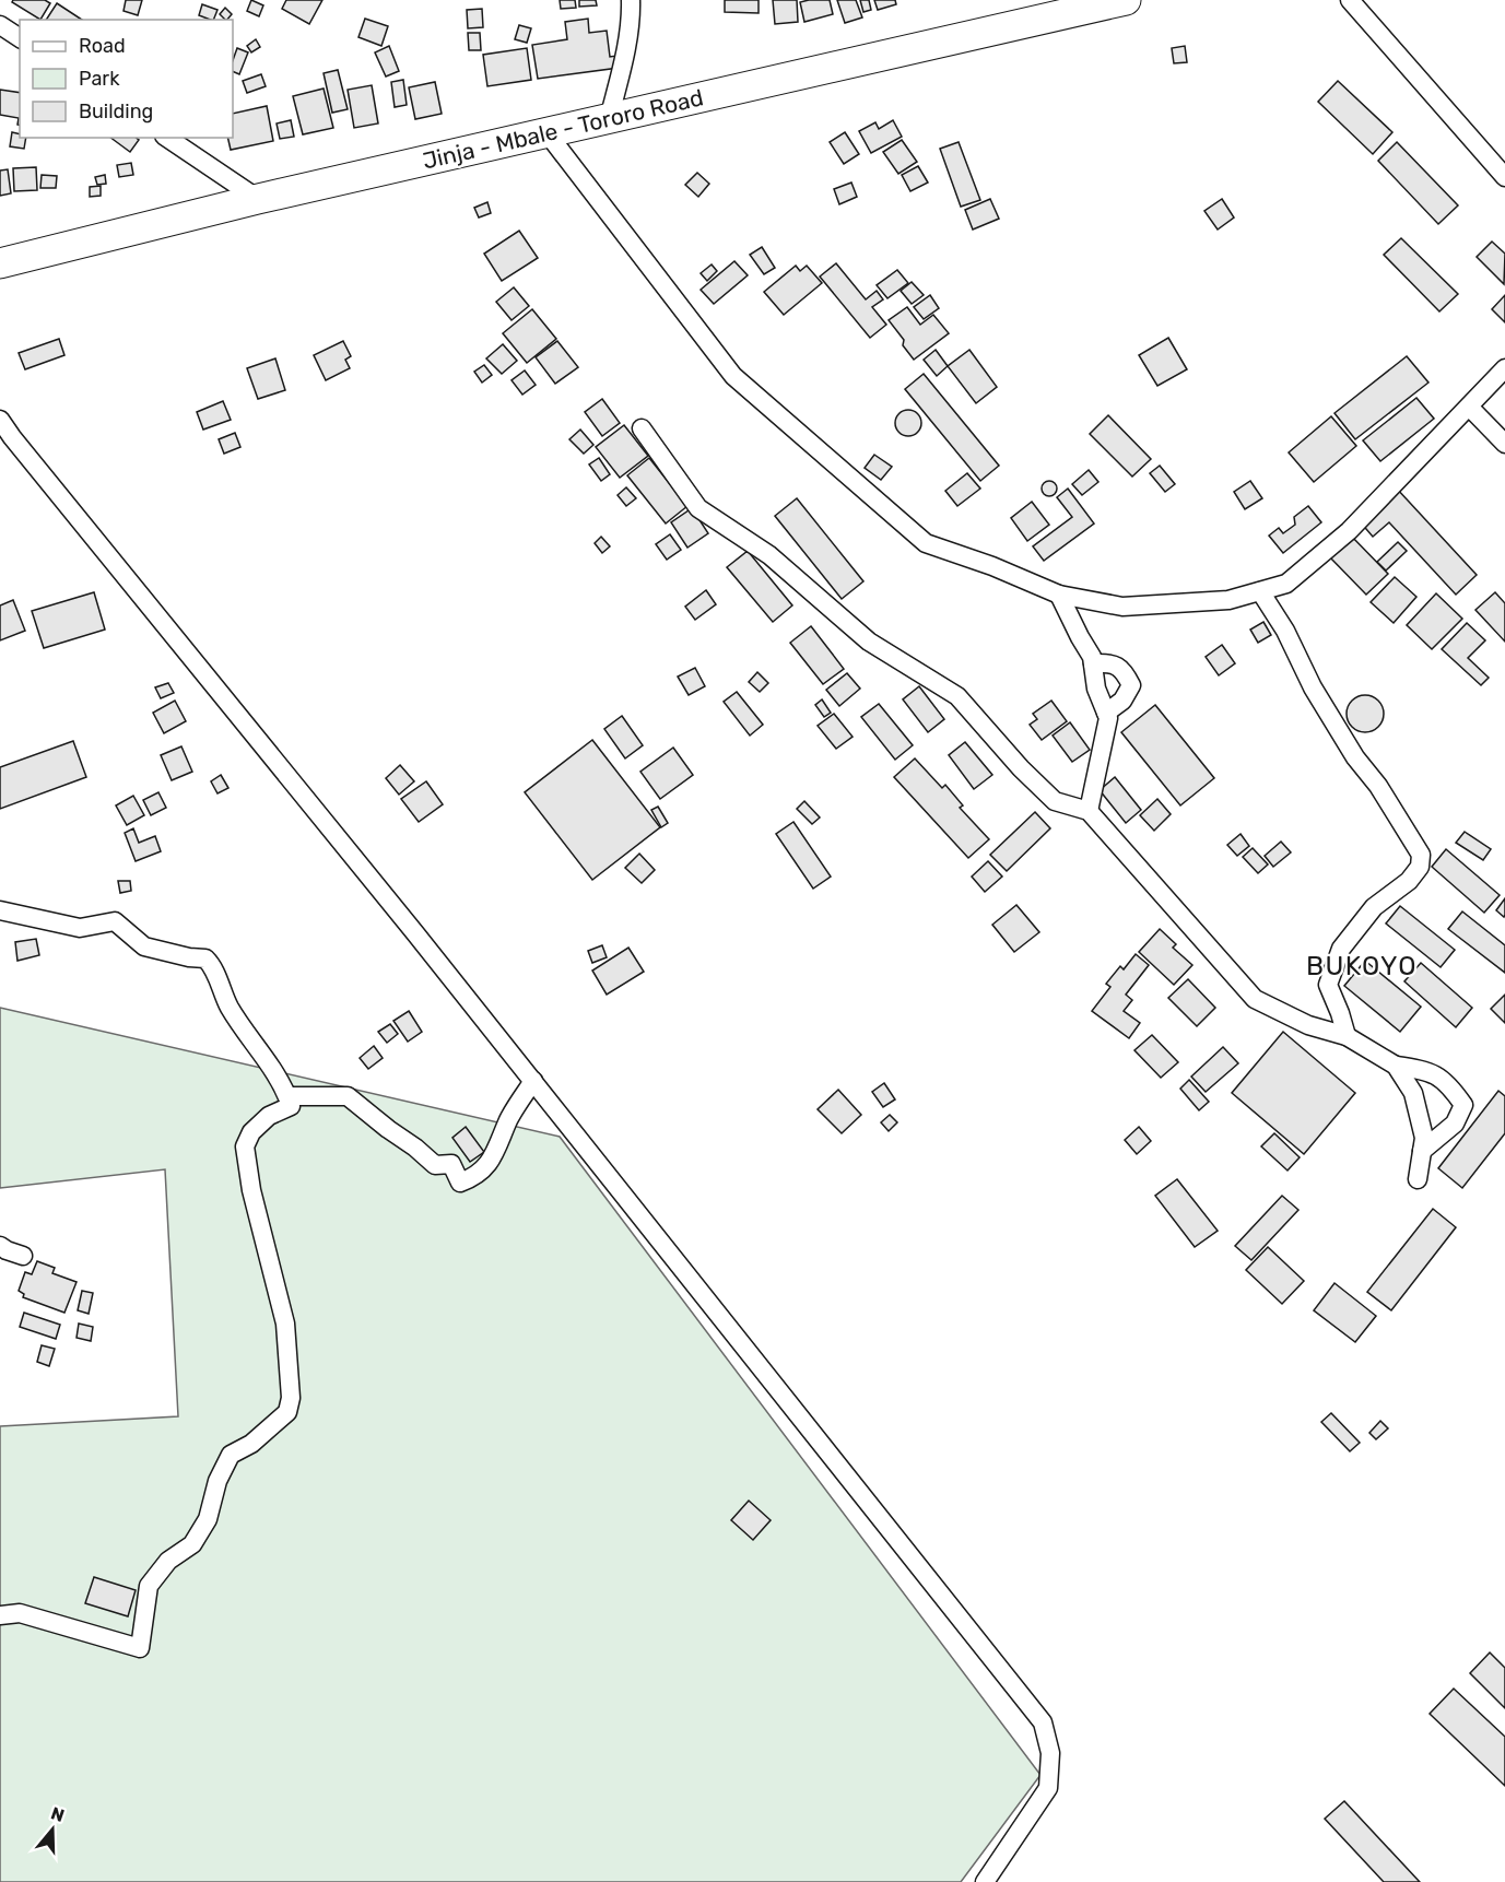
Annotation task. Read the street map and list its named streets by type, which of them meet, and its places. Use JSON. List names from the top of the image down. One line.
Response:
{"streets":{"main road":["Jinja - Mbale - Tororo Road"]},"districts":["BUKOYO"],"legend":["Road","Park","Building"],"north":"top"}
